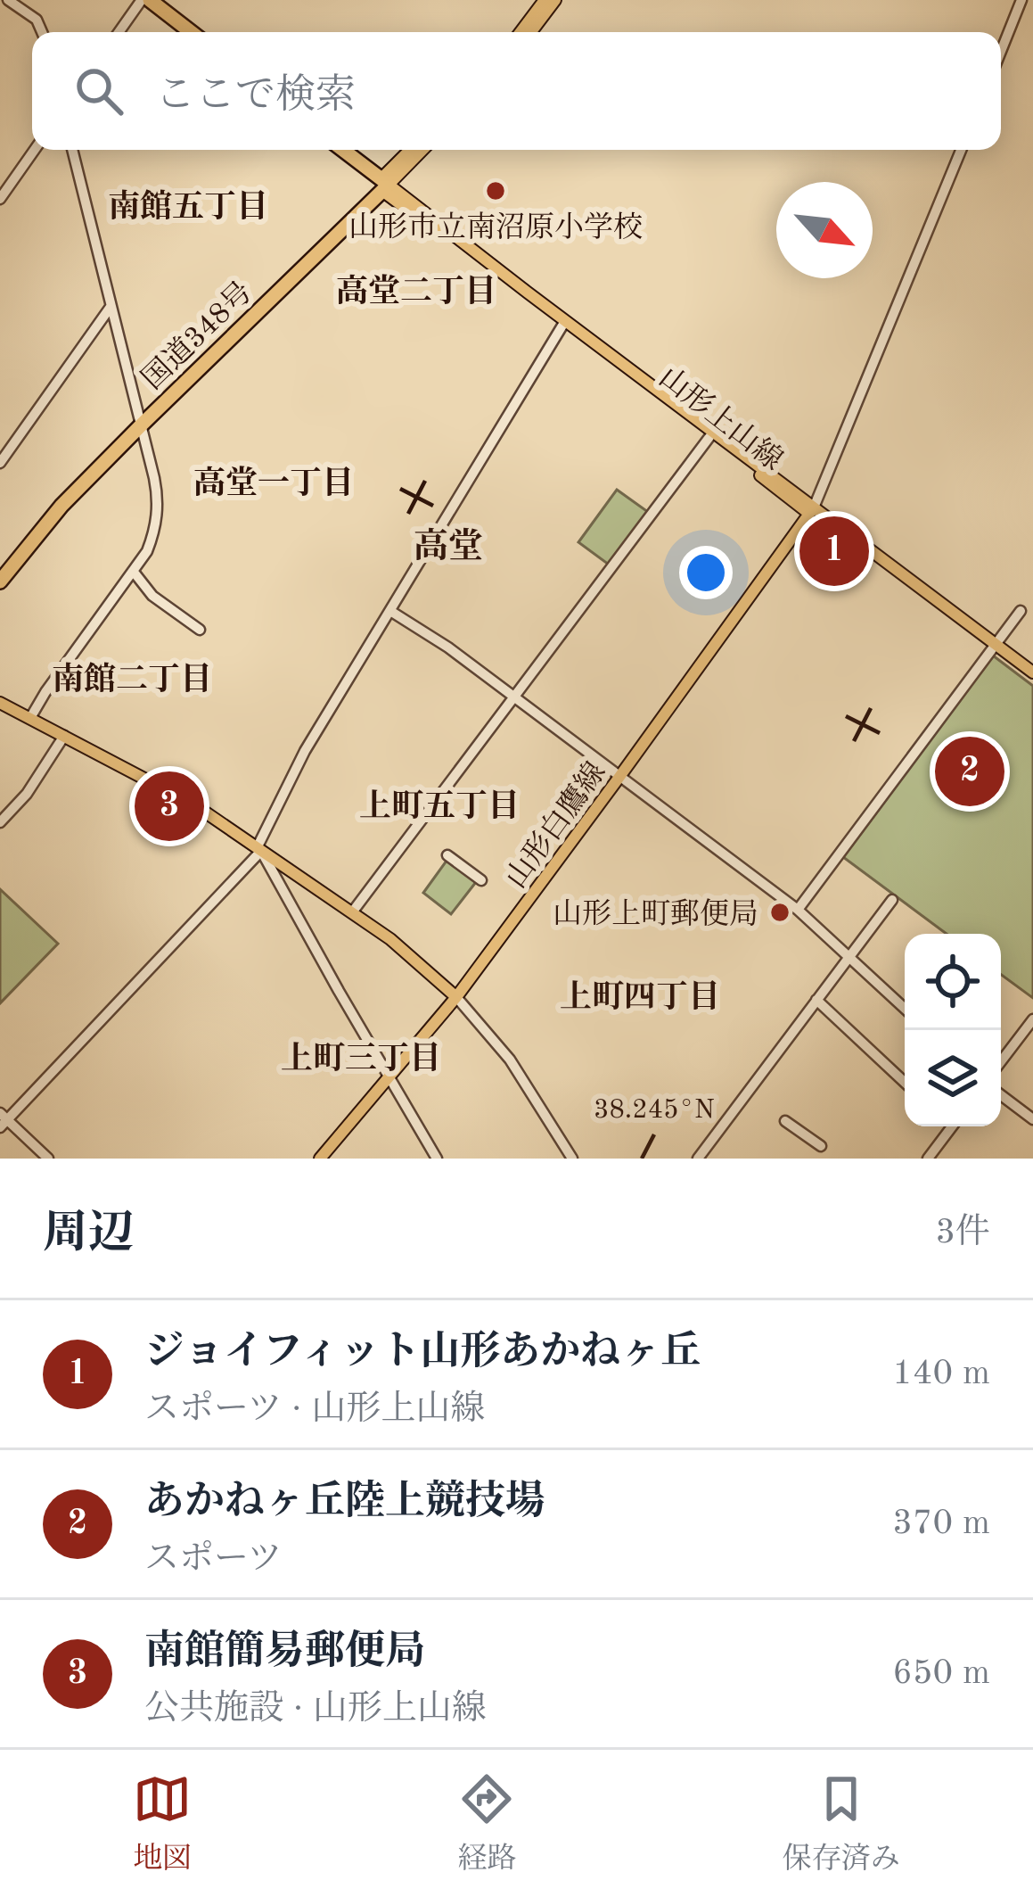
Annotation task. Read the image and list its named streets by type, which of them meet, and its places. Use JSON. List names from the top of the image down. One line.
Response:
{"streets":{"highway":["国道348号"],"main road":["山形上山線","山形白鷹線"]},"crossings":[["国道348号","山形上山線"],["山形上山線","山形白鷹線"]],"districts":["南館五丁目","高堂二丁目","高堂一丁目","高堂","南館二丁目","上町五丁目","上町四丁目","上町三丁目"],"places":["山形市立南沼原小学校","山形上町郵便局"],"north":"bottom right","page":{"search":"ここで検索","pins":["1","2","3"],"heading":["周辺","3件"],"list":[{"mark":"1","name":"ジョイフィット山形あかねヶ丘","note":"スポーツ · 山形上山線","value":"140 m"},{"mark":"2","name":"あかねヶ丘陸上競技場","note":"スポーツ","value":"370 m"},{"mark":"3","name":"南館簡易郵便局","note":"公共施設 · 山形上山線","value":"650 m"}],"nav":["地図","経路","保存済み"]},"coordinates":["38.245°N"]}
